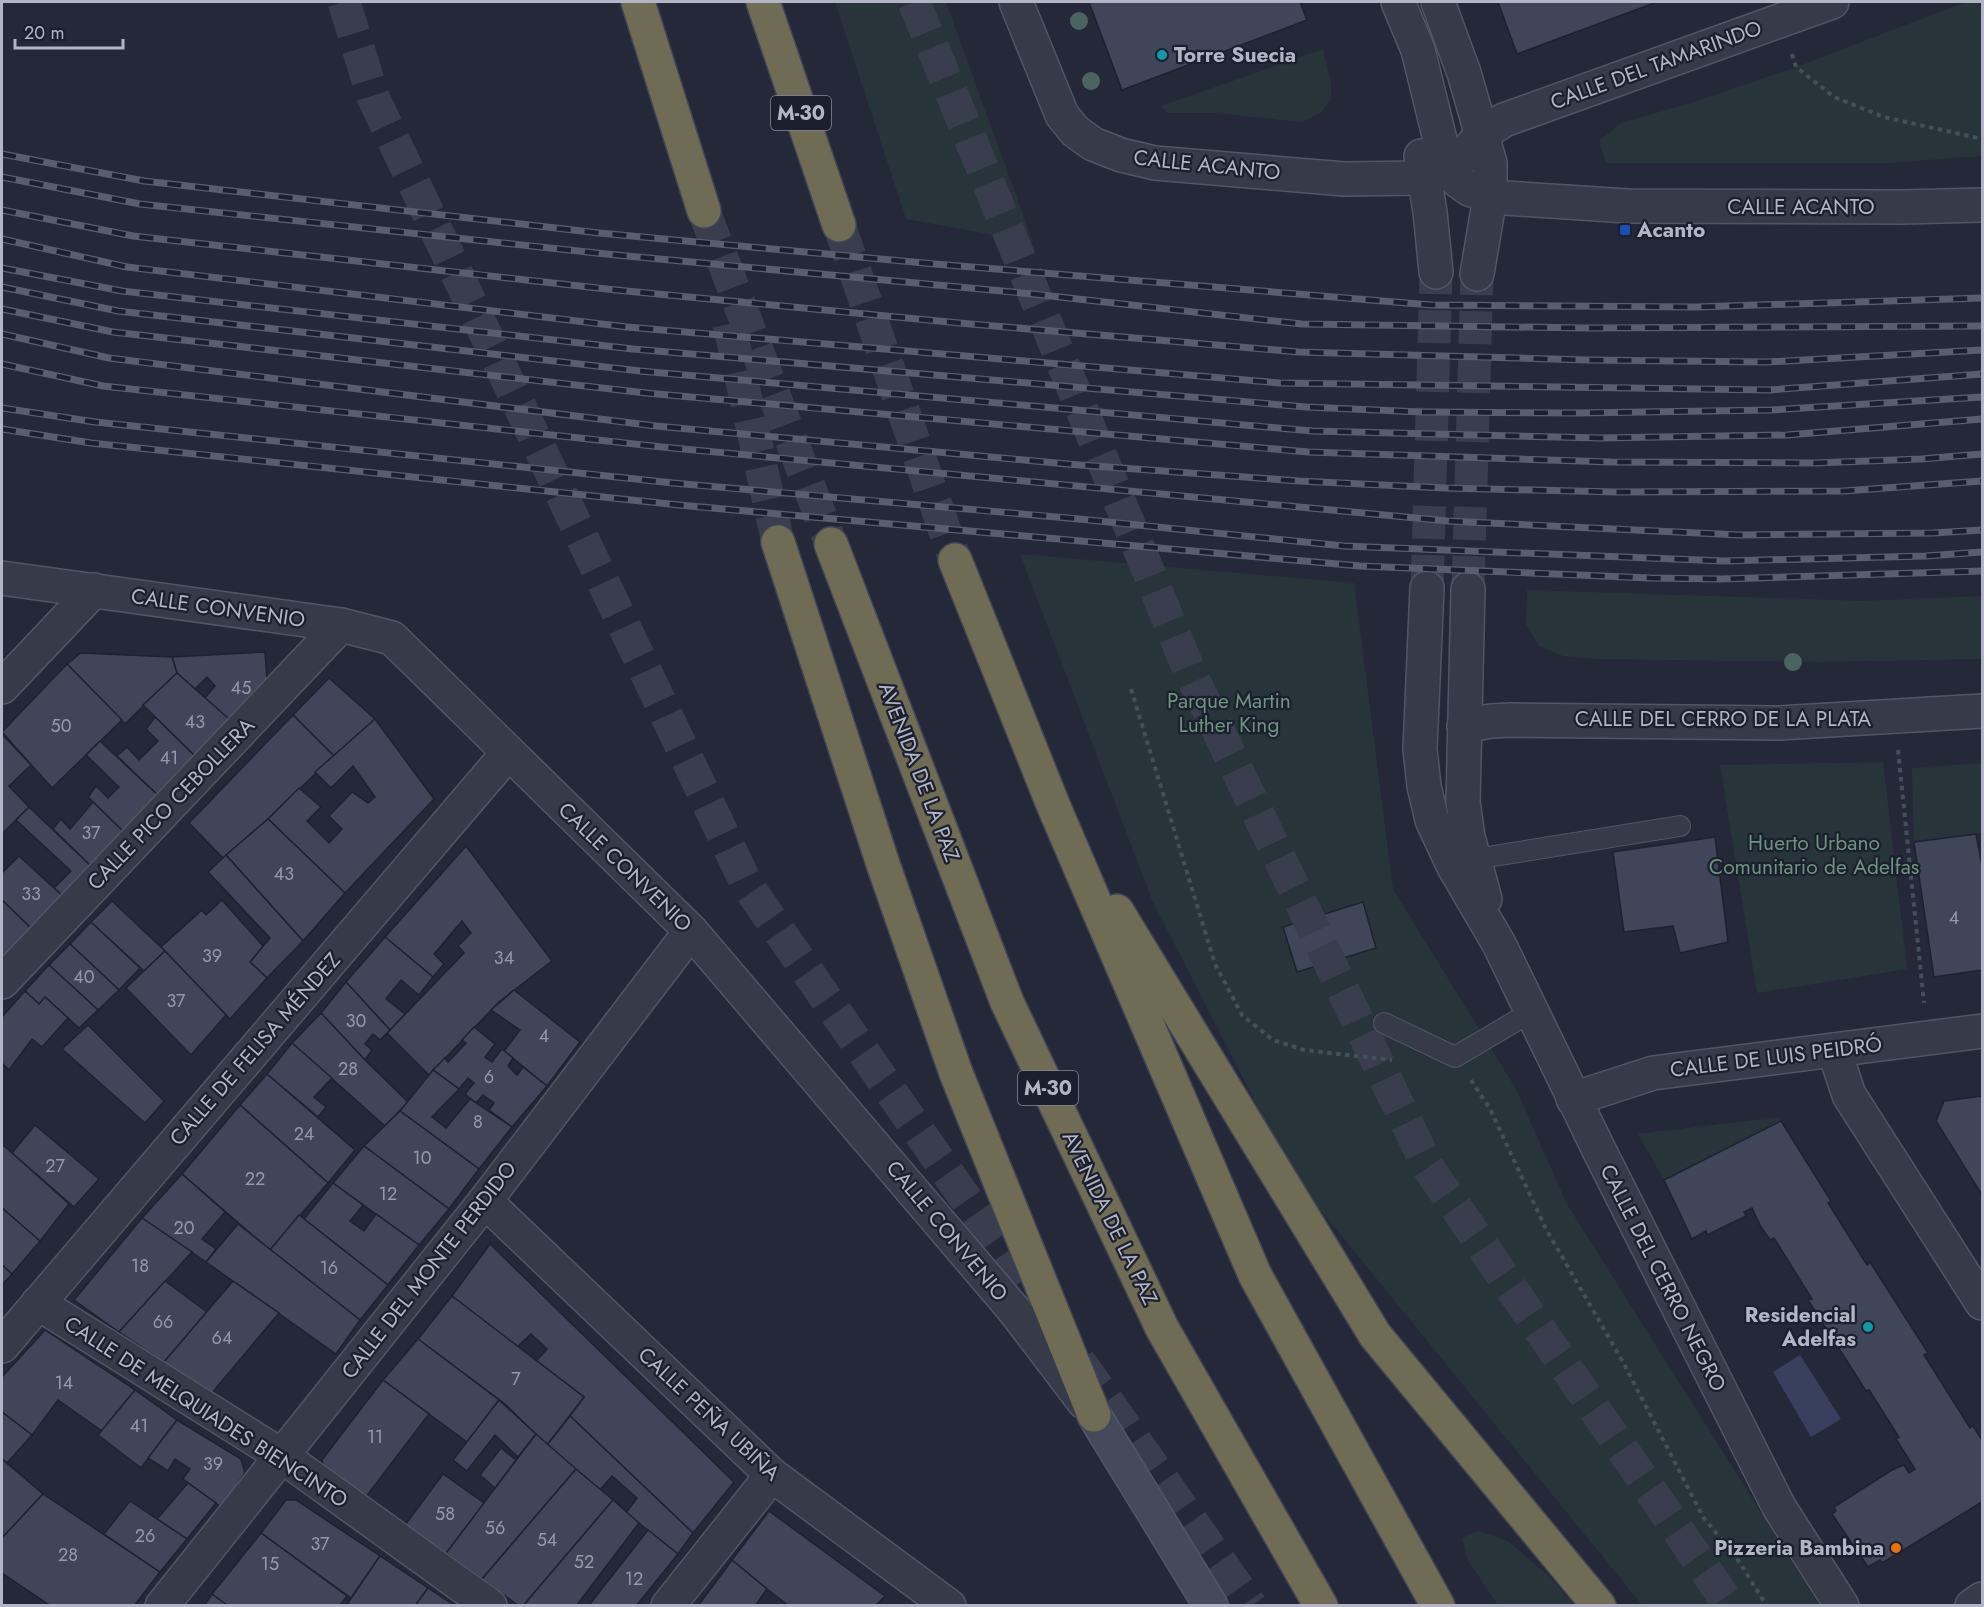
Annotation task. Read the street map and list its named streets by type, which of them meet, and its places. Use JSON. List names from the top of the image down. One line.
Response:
{"streets":{"highway":["M-30","AVENIDA DE LA PAZ"],"street":["CALLE DEL TAMARINDO","CALLE ACANTO","CALLE CONVENIO","CALLE DEL CERRO DE LA PLATA","CALLE PICO CEBOLLERA","CALLE DE FELISA MÉNDEZ","CALLE DE LUIS PEIDRÓ","CALLE DEL MONTE PERDIDO","CALLE DEL CERRO NEGRO","CALLE DE MELQUIADES BIENCINTO","CALLE PEÑA UBIÑA"]},"crossings":[["CALLE CONVENIO","CALLE PICO CEBOLLERA"],["CALLE CONVENIO","CALLE DE FELISA MÉNDEZ"],["CALLE CONVENIO","CALLE DEL MONTE PERDIDO"],["CALLE DEL CERRO DE LA PLATA","CALLE DEL CERRO NEGRO"],["CALLE DE FELISA MÉNDEZ","CALLE DE MELQUIADES BIENCINTO"],["CALLE DE LUIS PEIDRÓ","CALLE DEL CERRO NEGRO"],["CALLE DEL MONTE PERDIDO","CALLE DE MELQUIADES BIENCINTO"],["CALLE DEL MONTE PERDIDO","CALLE PEÑA UBIÑA"]],"parks":["Parque Martin Luther King","Huerto Urbano Comunitario de Adelfas"],"places":{"other":["Torre Suecia","Residencial Adelfas","Pizzeria Bambina"],"transit":["Acanto"]},"house_numbers":["45","43","50","41","37","43","33","4","39","34","40","37","30","4","28","6","8","24","10","27","22","12","20","18","16","66","64","7","14","41","11","39","58","56","26","54","37","28","52","15","12"],"scale_bar":"20 m"}
